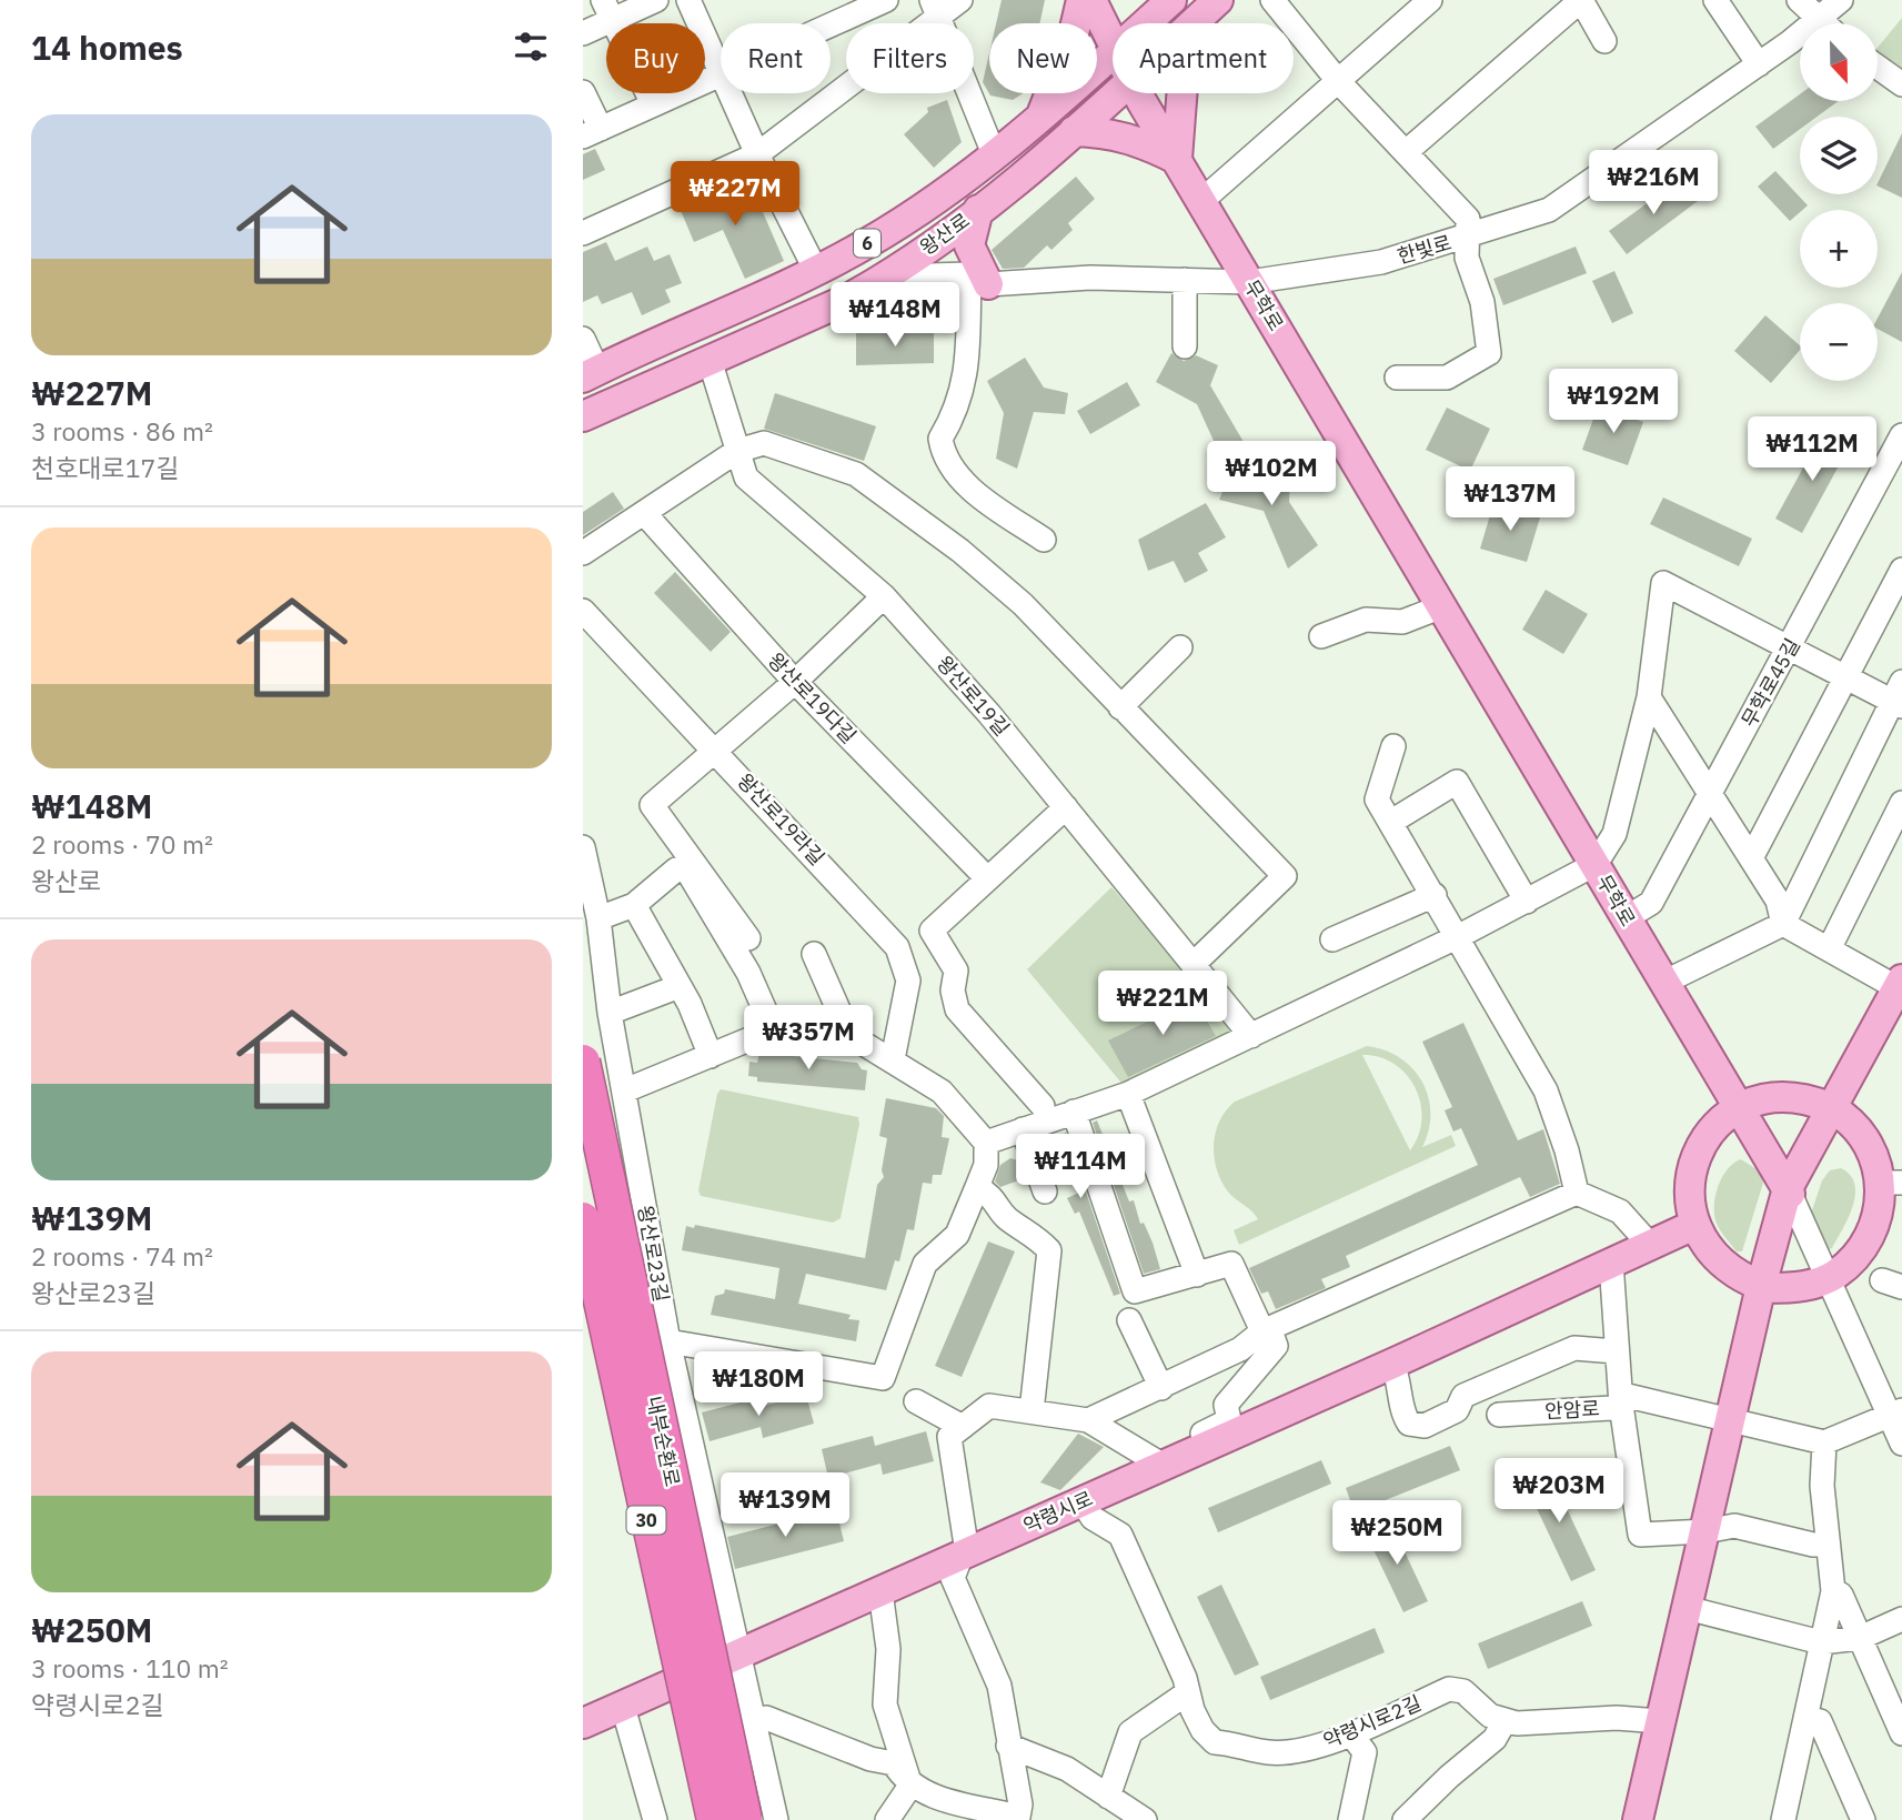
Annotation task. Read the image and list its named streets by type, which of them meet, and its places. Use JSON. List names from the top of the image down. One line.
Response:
{"streets":{"highway":["내부순환로","30"],"main road":["왕산로","6","무학로","약령시로"],"street":["한빛로","무학로45길","왕산로19길","왕산로19다길","왕산로19라길","왕산로23길","안암로","약령시로2길"]},"crossings":[["왕산로","한빛로"],["왕산로","왕산로19길"],["한빛로","무학로"],["무학로","무학로45길"],["왕산로23길","약령시로"],["약령시로","약령시로2길"]],"north":"bottom","page":{"heading":"14 homes","map_buttons":["+","−"],"chip":["Buy","Rent","Filters","New","Apartment"],"list":[{"name":"₩227M","note":"3 rooms · 86 m² · 천호대로17길"},{"name":"₩148M","note":"2 rooms · 70 m² · 왕산로"},{"name":"₩139M","note":"2 rooms · 74 m² · 왕산로23길"},{"name":"₩250M","note":"3 rooms · 110 m² · 약령시로2길"}],"price":["₩216M","₩227M","₩148M","₩192M","₩112M","₩102M","₩137M","₩221M","₩357M","₩114M","₩180M","₩203M","₩139M","₩250M"]}}
